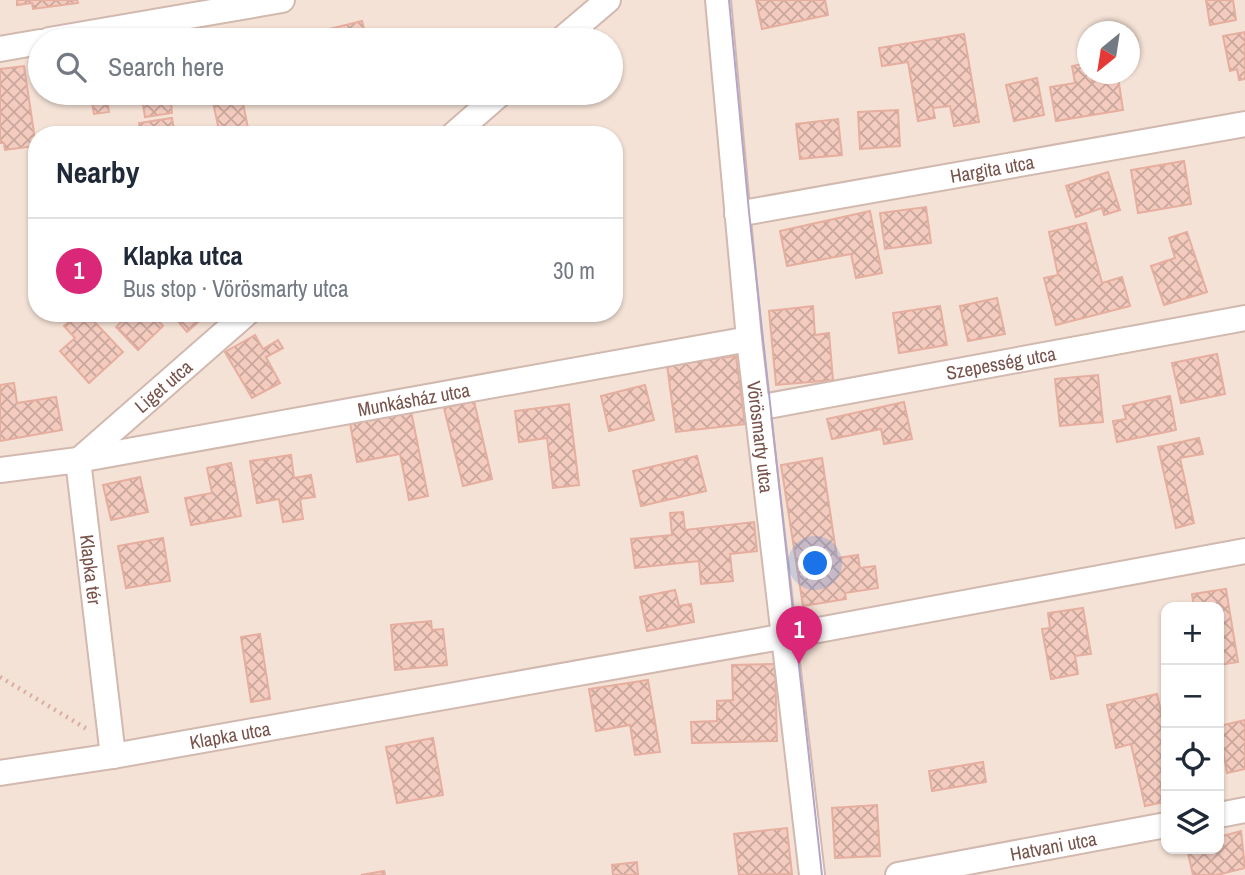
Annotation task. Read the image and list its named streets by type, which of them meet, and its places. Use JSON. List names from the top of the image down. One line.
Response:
{"streets":{"street":["Hargita utca","Szepesség utca","Liget utca","Munkásház utca","Vörösmarty utca","Klapka tér","Klapka utca","Hatvani utca"]},"crossings":[["Hargita utca","Vörösmarty utca"],["Szepesség utca","Vörösmarty utca"],["Liget utca","Munkásház utca"],["Liget utca","Klapka tér"],["Munkásház utca","Vörösmarty utca"],["Munkásház utca","Klapka tér"],["Vörösmarty utca","Klapka utca"],["Klapka tér","Klapka utca"]],"north":"bottom left","page":{"search":"Search here","heading":"Nearby","list":[{"mark":"1","name":"Klapka utca","note":"Bus stop · Vörösmarty utca","value":"30 m"}],"map_buttons":["+","−"],"pins":"1"}}
